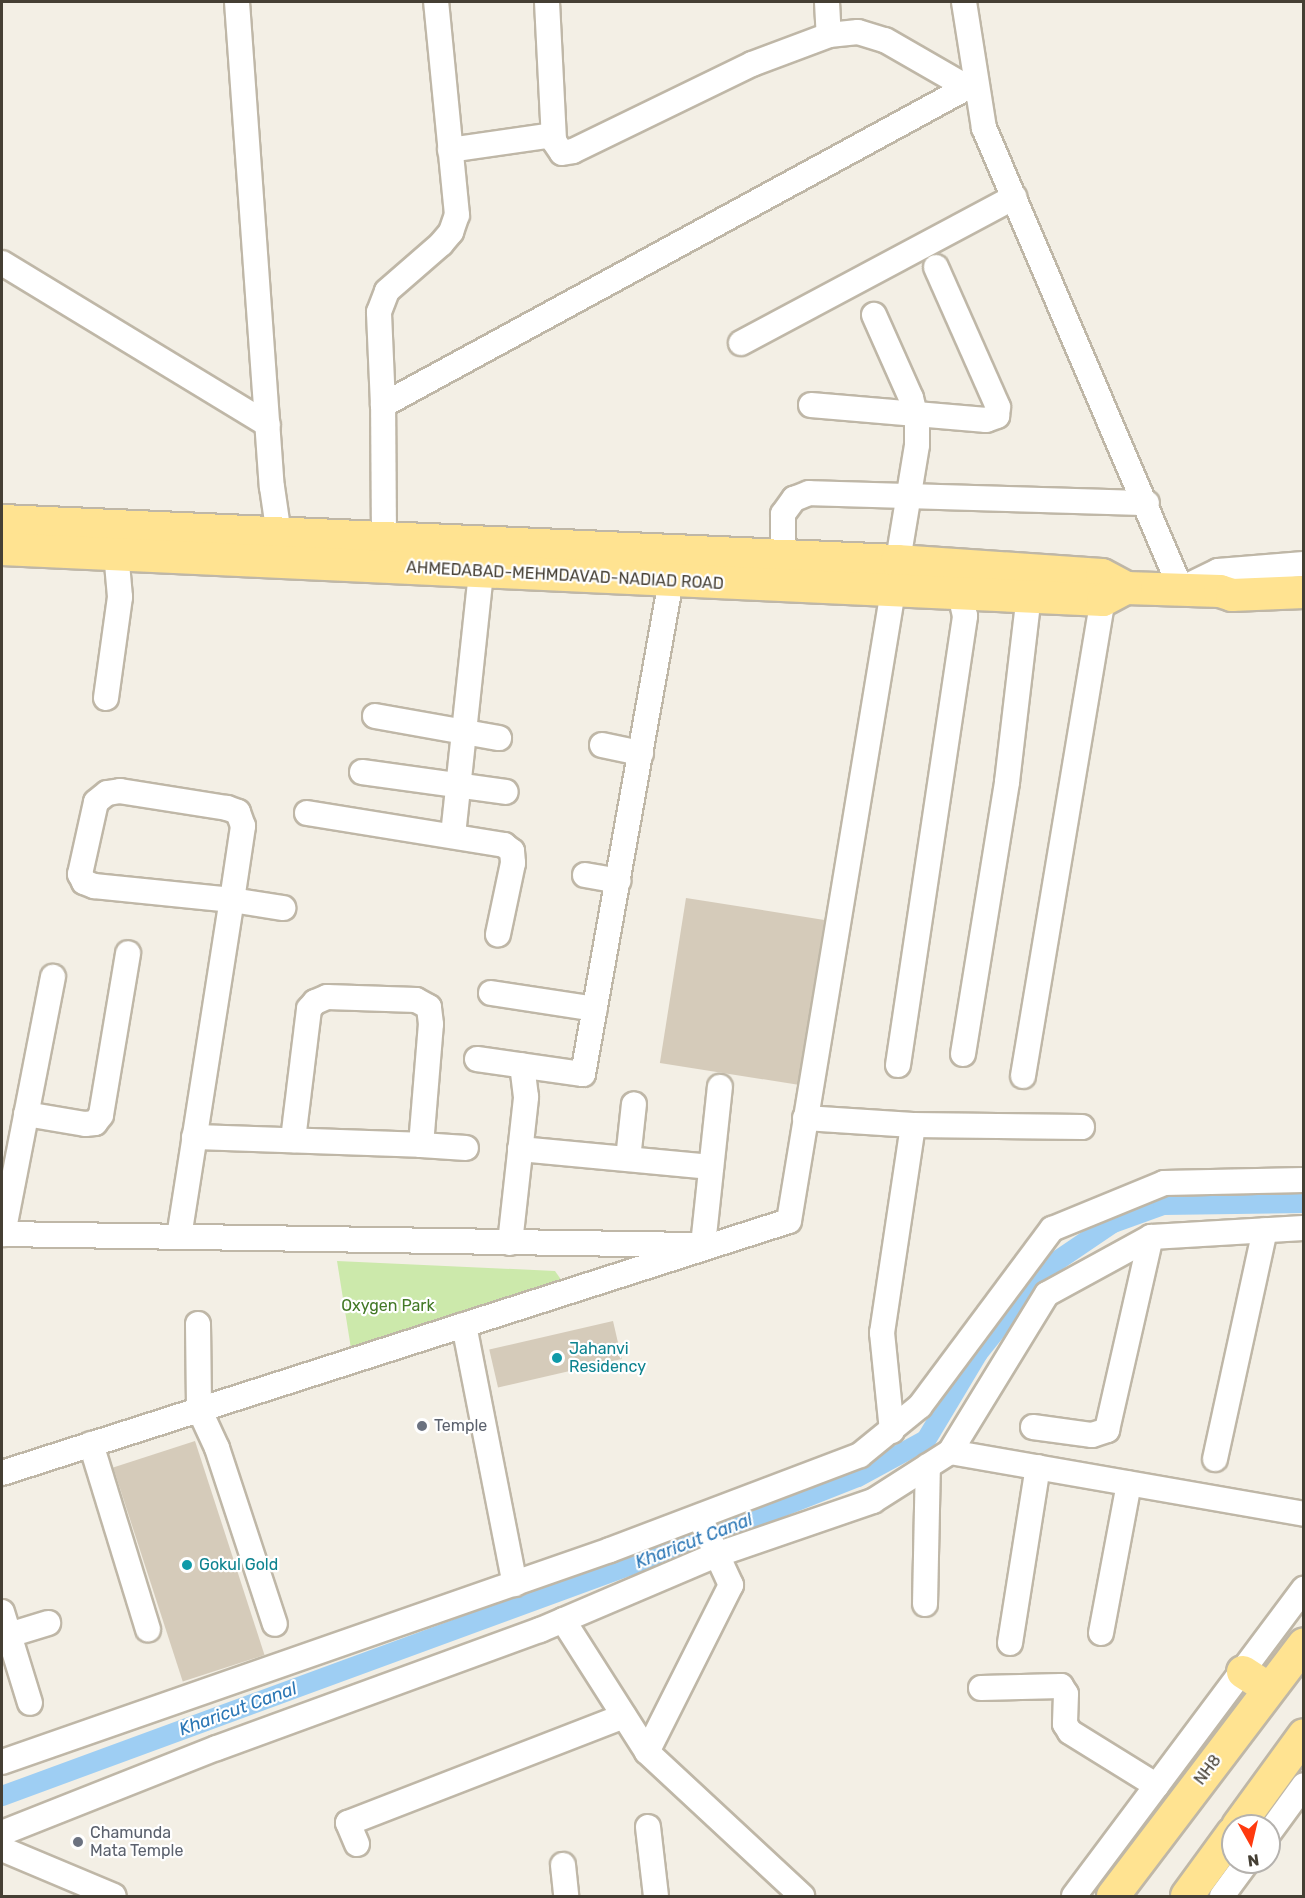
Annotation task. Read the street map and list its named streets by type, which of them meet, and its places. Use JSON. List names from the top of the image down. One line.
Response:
{"streets":{"main road":["AHMEDABAD-MEHMDAVAD-NADIAD ROAD","NH8"]},"water":["Kharicut Canal"],"parks":["Oxygen Park"],"places":["Jahanvi Residency","Temple","Gokul Gold","Chamunda Mata Temple"],"north":"bottom"}
